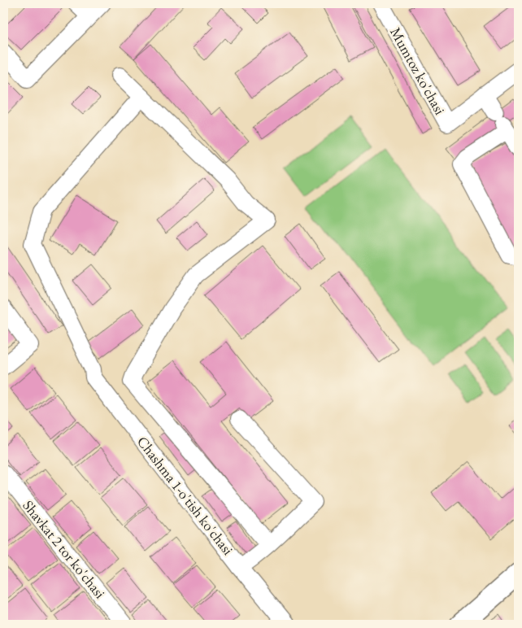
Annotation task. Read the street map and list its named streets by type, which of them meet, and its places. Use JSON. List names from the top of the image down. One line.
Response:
{"streets":{"street":["Mumtoz ko'chasi","Chashma 1-o'tish ko'chasi","Shavkat 2 tor ko'chasi"]}}
